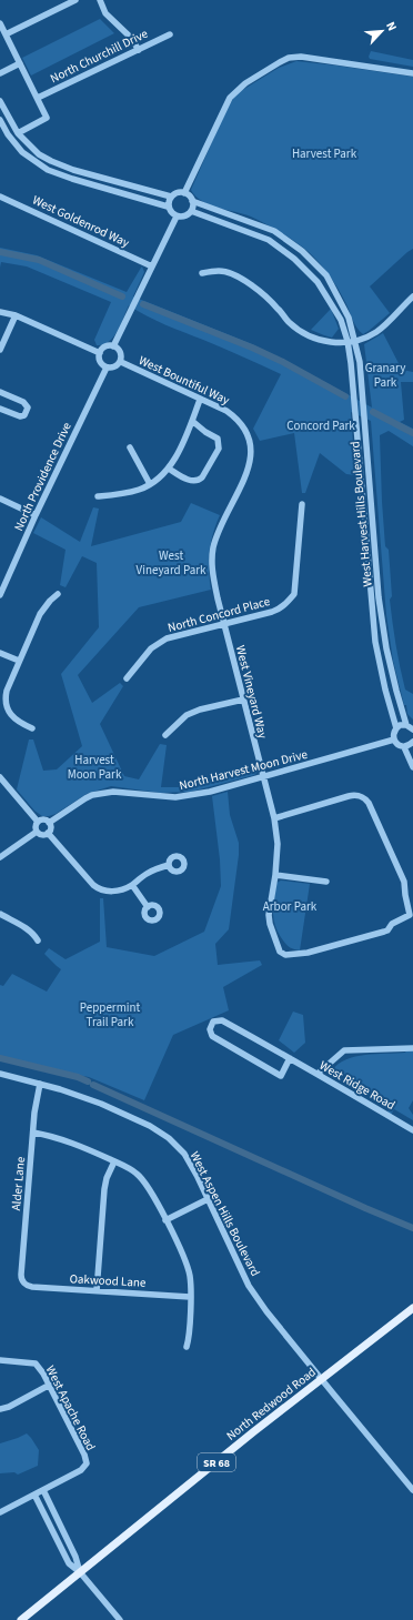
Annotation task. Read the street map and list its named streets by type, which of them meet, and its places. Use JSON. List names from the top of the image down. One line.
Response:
{"streets":{"main road":["North Redwood Road","SR 68"],"street":["North Churchill Drive","West Goldenrod Way","West Bountiful Way","North Providence Drive","West Harvest Hills Boulevard","North Concord Place","West Vineyard Way","North Harvest Moon Drive","West Ridge Road","Alder Lane","West Aspen Hills Boulevard","Oakwood Lane","West Apache Road"]},"crossings":[["West Bountiful Way","North Providence Drive"],["West Bountiful Way","West Vineyard Way"],["North Concord Place","West Vineyard Way"],["West Vineyard Way","North Harvest Moon Drive"],["Alder Lane","West Aspen Hills Boulevard"],["Alder Lane","Oakwood Lane"],["West Aspen Hills Boulevard","North Redwood Road"]],"parks":["Harvest Park","Granary Park","Concord Park","West Vineyard Park","Harvest Moon Park","Arbor Park","Peppermint Trail Park"],"north":"top right"}
